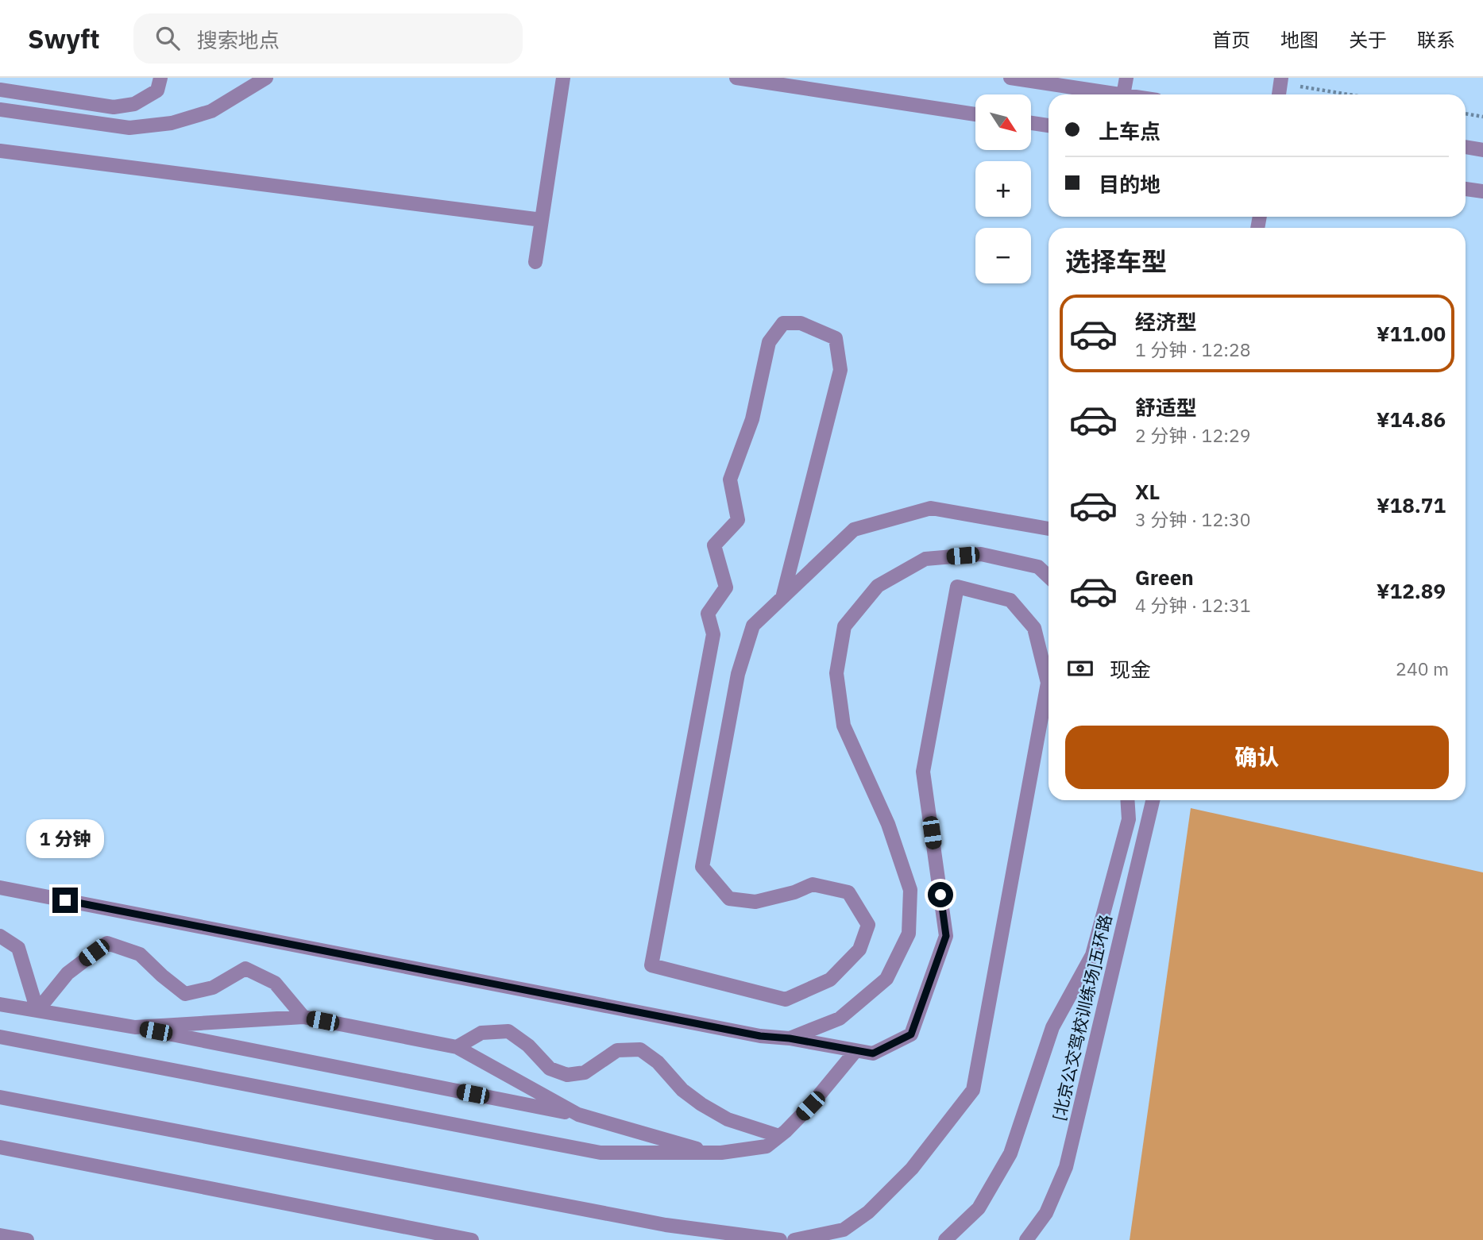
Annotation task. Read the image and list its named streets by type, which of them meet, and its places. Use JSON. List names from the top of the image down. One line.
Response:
{"streets":{"street":["[北京公交驾校训练场]五环路"]},"north":"bottom right","page":{"header":"Swyft","search":"搜索地点","nav":["首页","地图","关于","联系"],"map_buttons":["+","−"],"banner":["上车点","目的地"],"heading":"选择车型","list":[{"name":"经济型","note":"1 分钟 · 12:28","value":"¥11.00"},{"name":"舒适型","note":"2 分钟 · 12:29","value":"¥14.86"},{"name":"XL","note":"3 分钟 · 12:30","value":"¥18.71"},{"name":"Green","note":"4 分钟 · 12:31","value":"¥12.89"}],"pay":["现金","240 m"],"buttons":"确认","bubble":"1 分钟"}}
